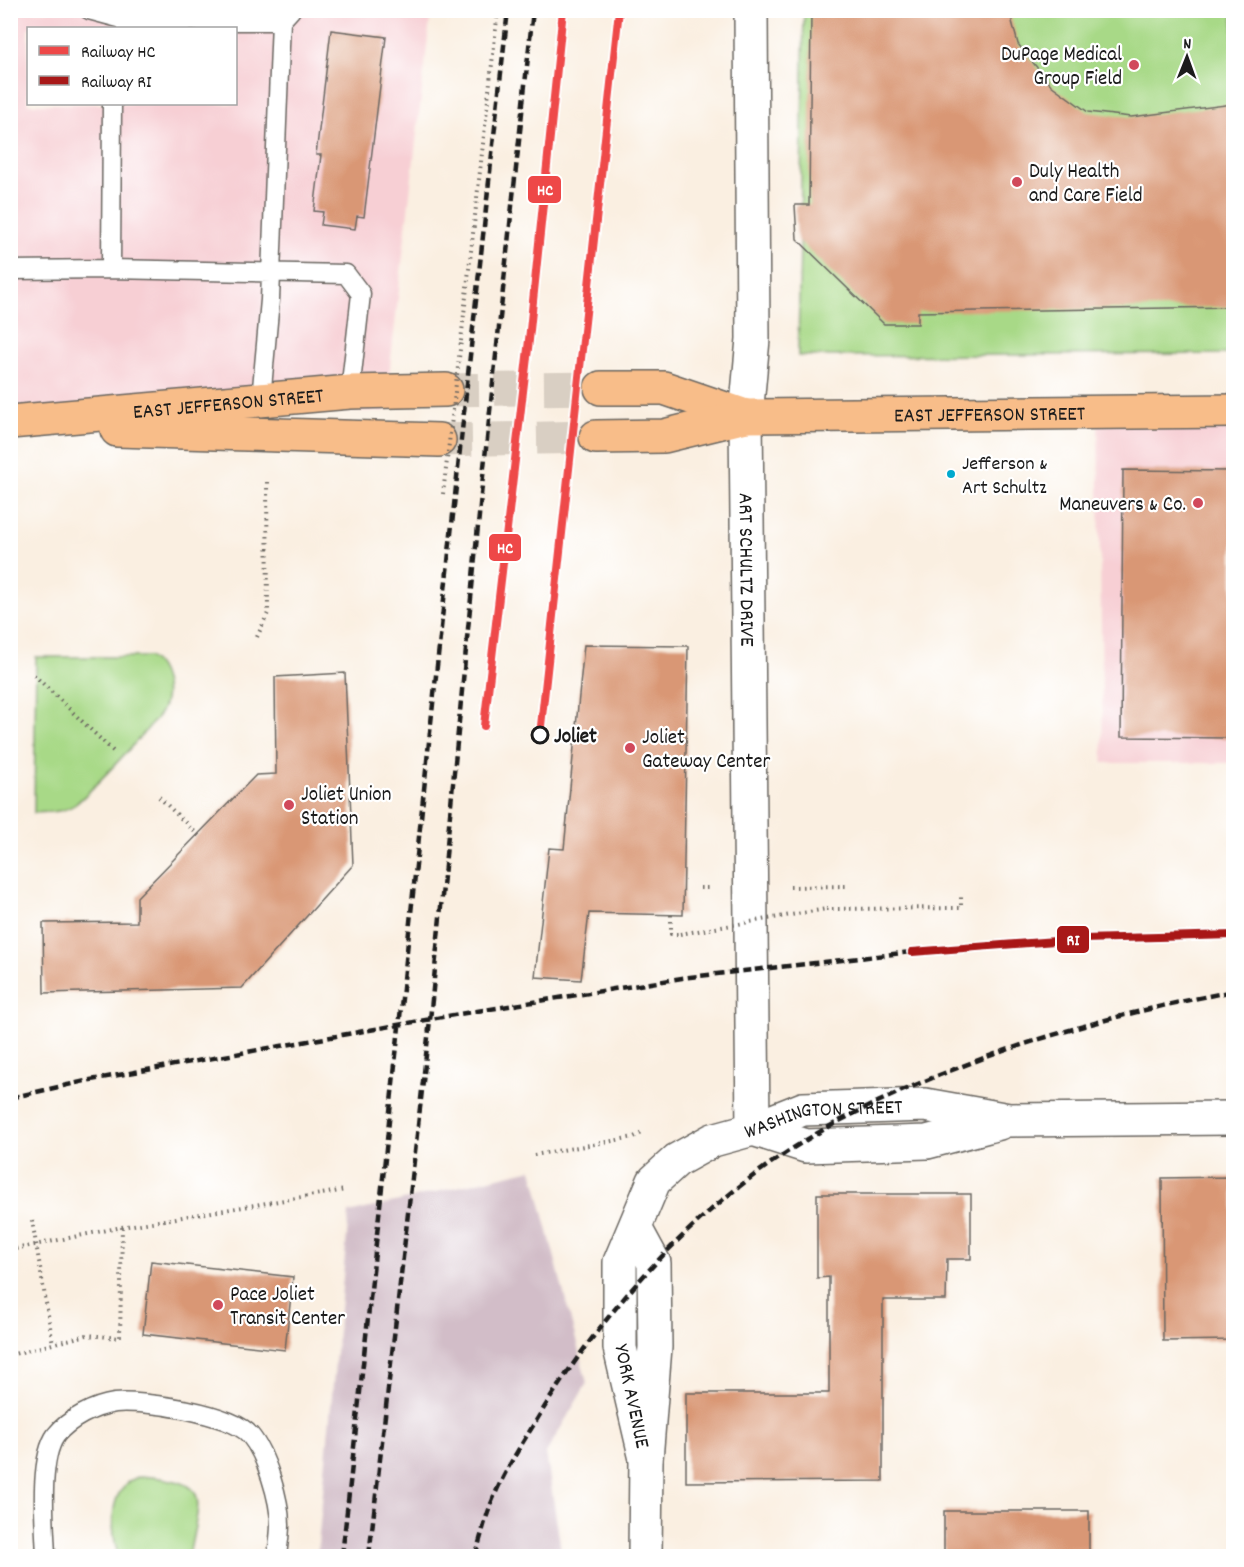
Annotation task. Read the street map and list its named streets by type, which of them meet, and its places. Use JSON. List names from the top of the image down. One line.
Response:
{"streets":{"main road":["EAST JEFFERSON STREET"],"street":["ART SCHULTZ DRIVE","WASHINGTON STREET","YORK AVENUE"]},"crossings":[["EAST JEFFERSON STREET","ART SCHULTZ DRIVE"],["ART SCHULTZ DRIVE","WASHINGTON STREET"],["ART SCHULTZ DRIVE","YORK AVENUE"],["WASHINGTON STREET","YORK AVENUE"]],"places":["DuPage Medical Group Field","Duly Health and Care Field","Jefferson & Art Schultz","Maneuvers & Co.","Joliet","Joliet Gateway Center","Joliet Union Station","Pace Joliet Transit Center"],"lines":["rail line HC","rail line RI"],"legend":["Railway HC","Railway RI"],"north":"top"}
